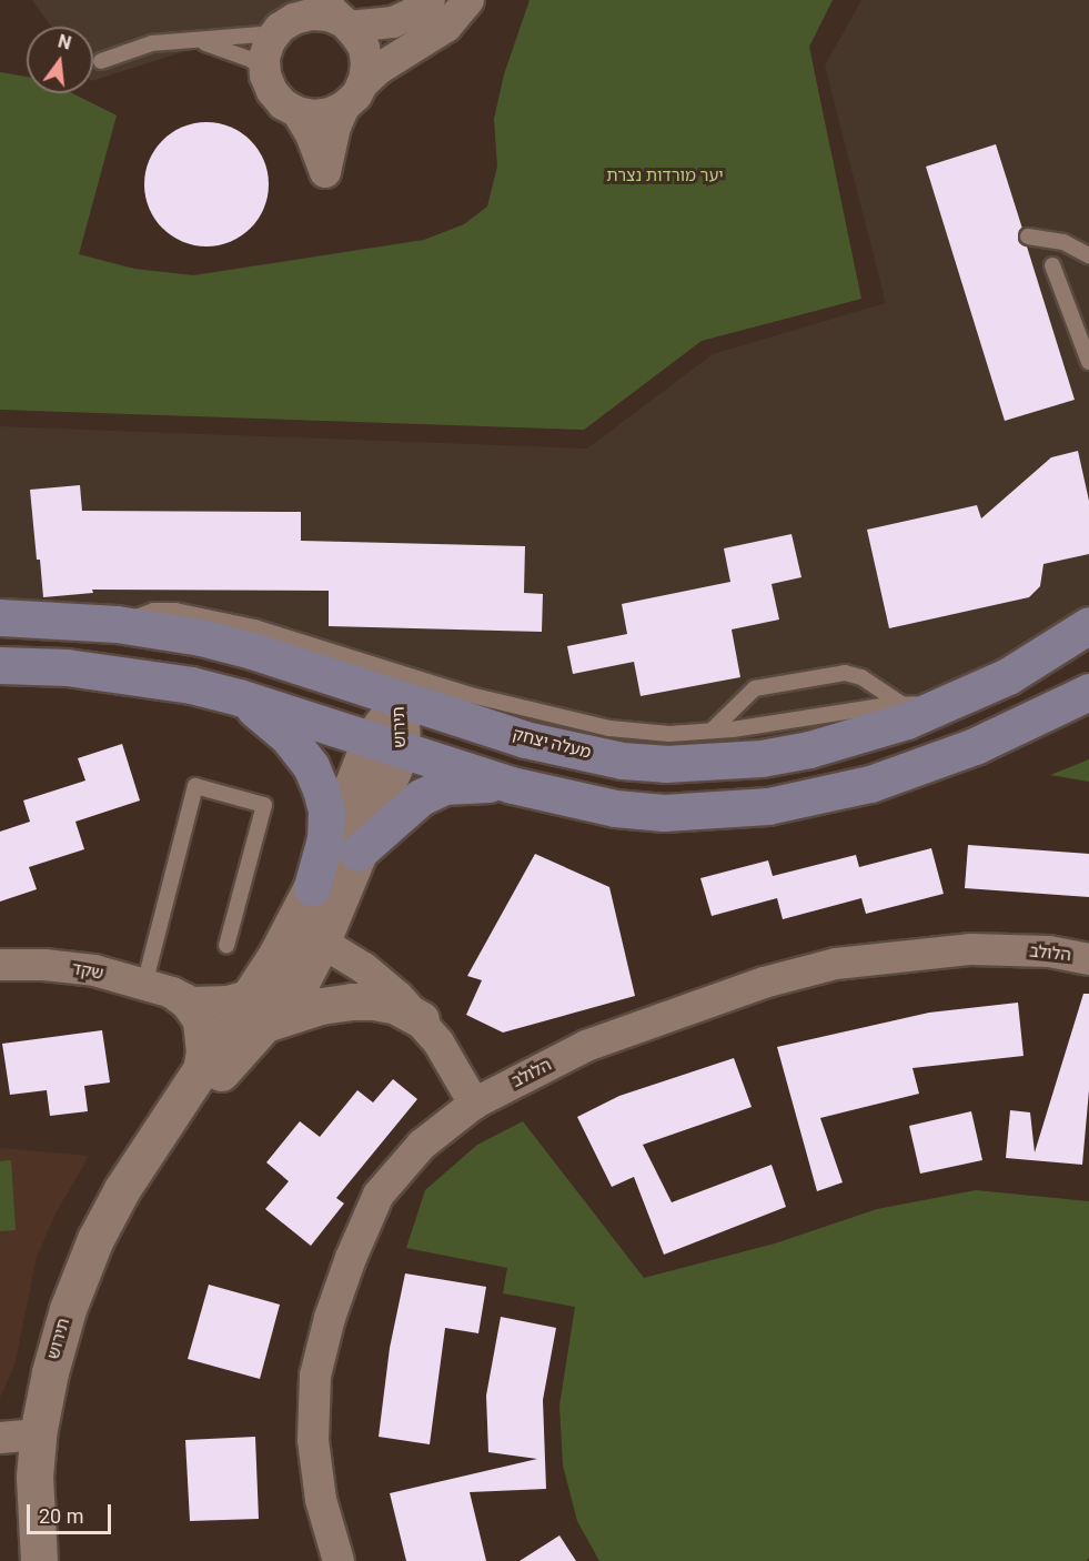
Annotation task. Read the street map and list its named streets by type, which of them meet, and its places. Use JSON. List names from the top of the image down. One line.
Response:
{"streets":{"main road":["מעלה יצחק"],"street":["תירוש","הלולב","שקד"]},"crossings":[["תירוש","מעלה יצחק"],["תירוש","שקד"]],"parks":["יער מורדות נצרת"],"scale_bar":"20 m","north":"top"}
